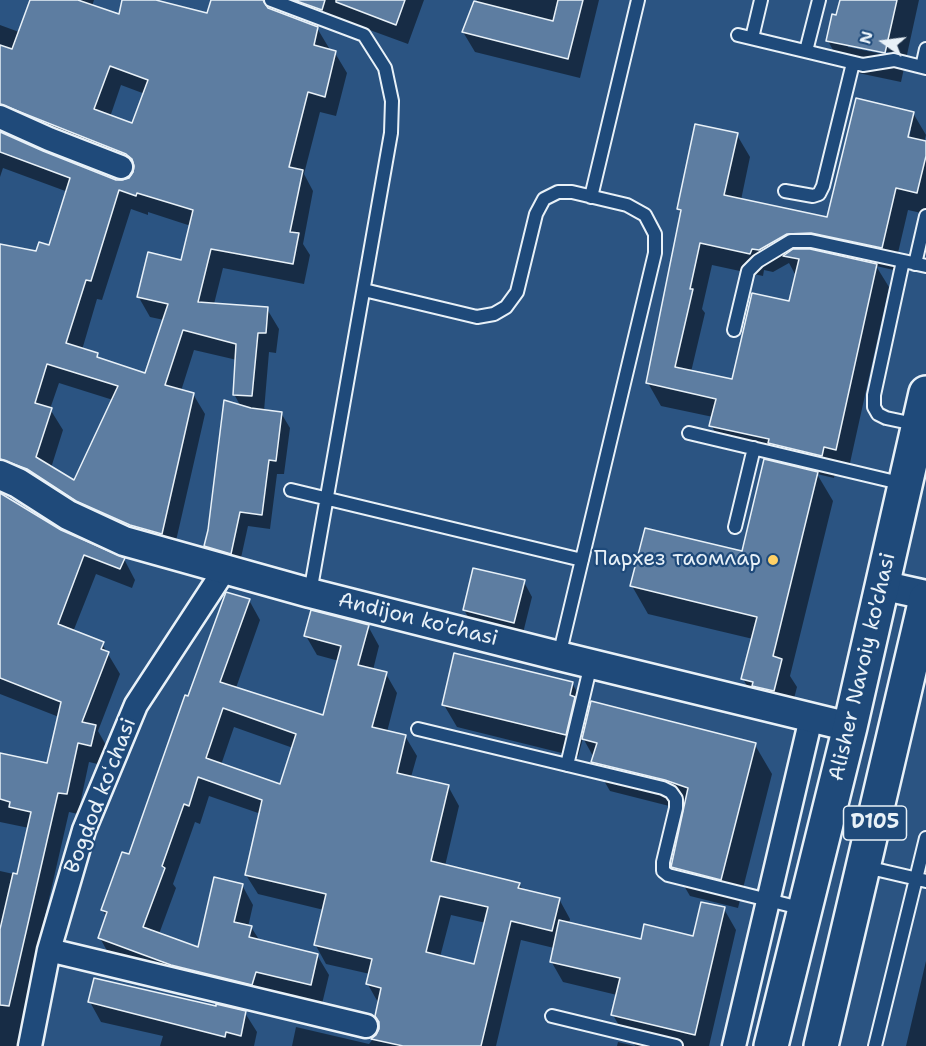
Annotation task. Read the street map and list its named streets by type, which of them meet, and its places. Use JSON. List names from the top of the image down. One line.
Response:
{"streets":{"main road":["Alisher Navoiy ko'chasi","D105"],"street":["Andijon ko'chasi","Bogdod koʻchasi"]},"crossings":[["Andijon ko'chasi","Alisher Navoiy ko'chasi"],["Andijon ko'chasi","Bogdod koʻchasi"]],"places":["Пархез таомлар"],"north":"left"}
